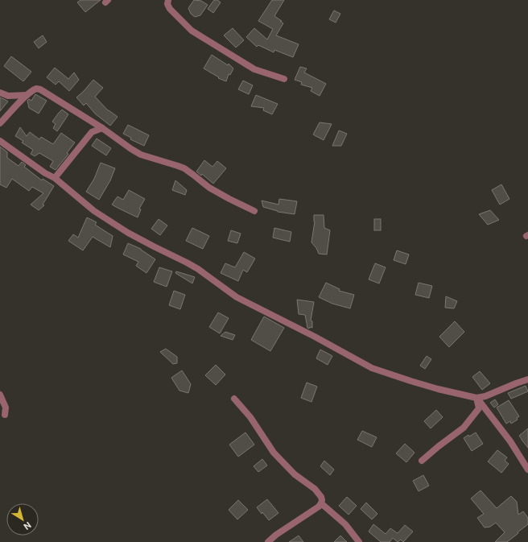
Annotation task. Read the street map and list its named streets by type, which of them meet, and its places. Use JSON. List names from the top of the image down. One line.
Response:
{"north":"bottom right"}
